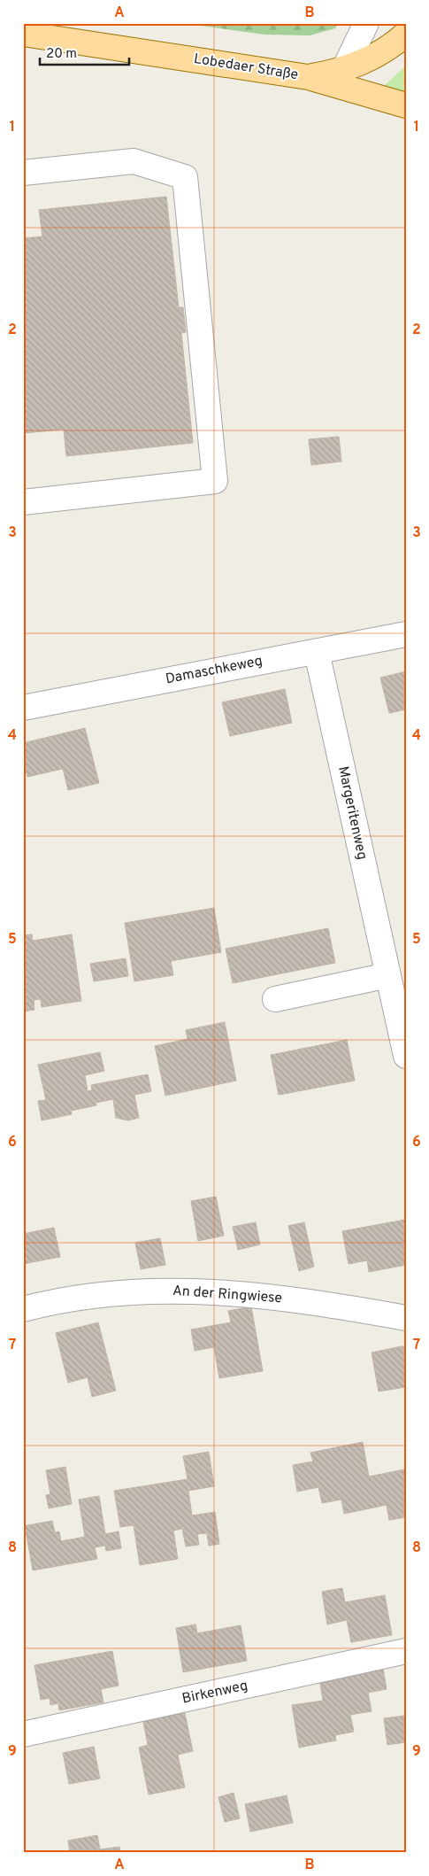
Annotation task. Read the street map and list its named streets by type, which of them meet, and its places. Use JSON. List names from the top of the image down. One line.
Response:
{"streets":{"main road":["Lobedaer Straße"],"street":["Damaschkeweg","Margeritenweg","An der Ringwiese","Birkenweg"]},"crossings":[["Damaschkeweg","Margeritenweg"]],"scale_bar":"20 m","grid":{"columns":["A","B"],"rows":["1","2","3","4","5","6","7","8","9"]}}
